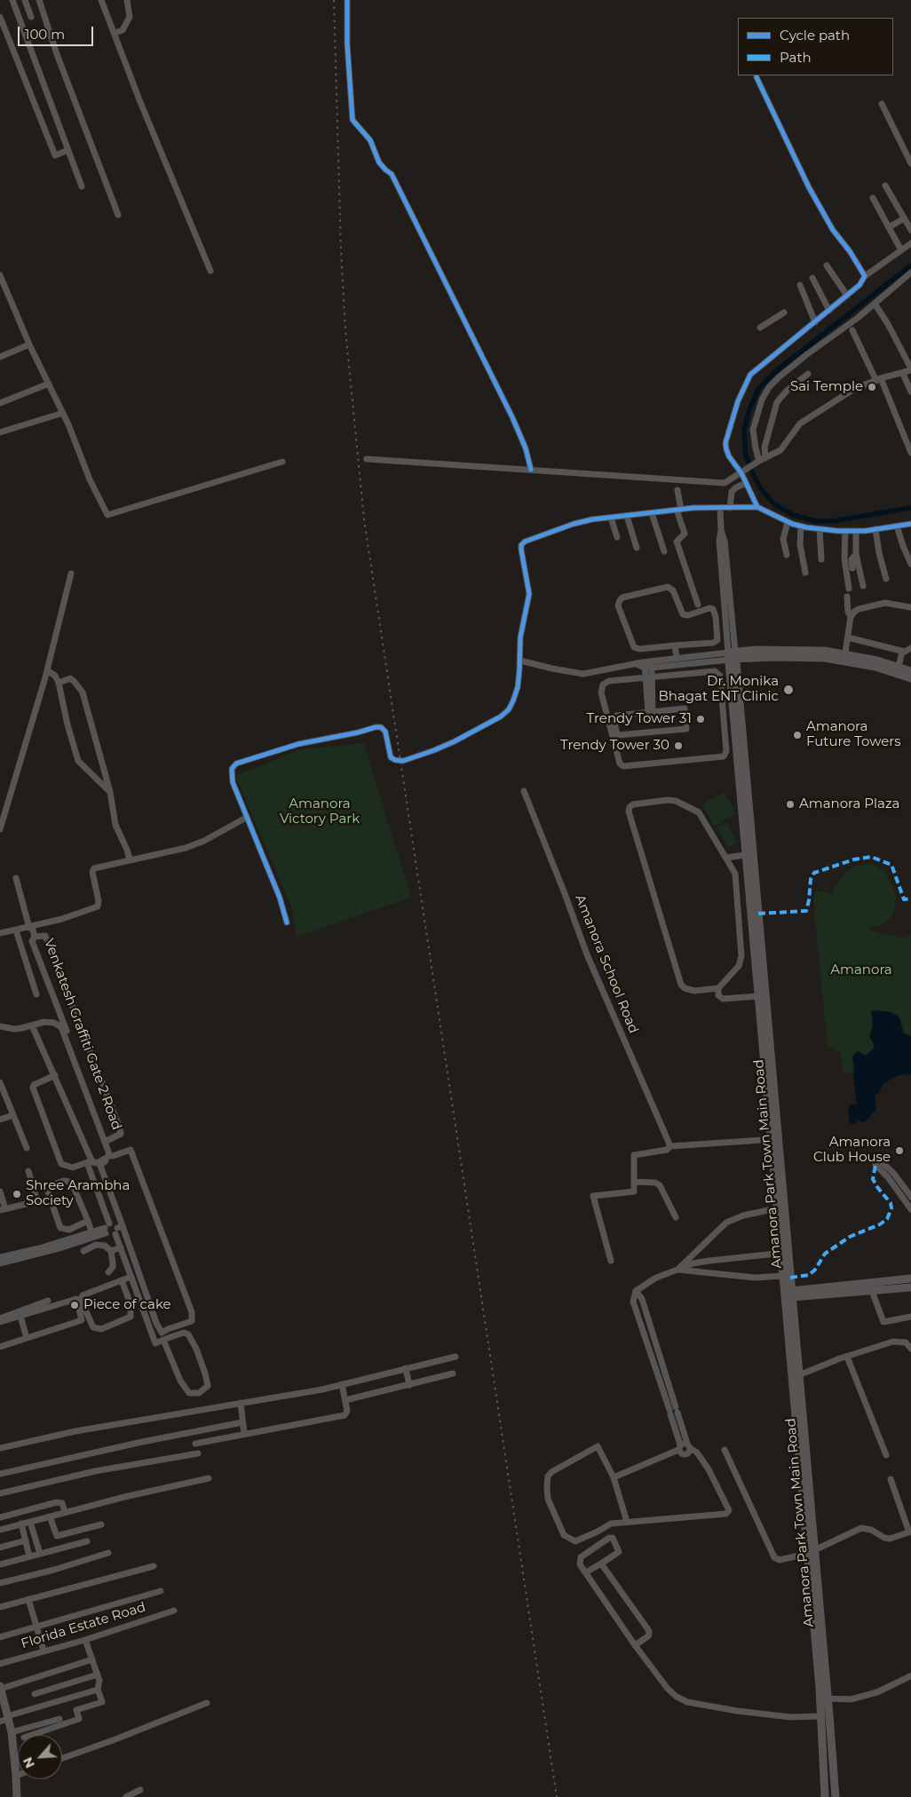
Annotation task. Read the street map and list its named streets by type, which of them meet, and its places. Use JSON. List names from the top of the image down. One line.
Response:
{"streets":{"main road":["Amanora Park Town Main Road"],"street":["Amanora School Road","Venkatesh Graffiti Gate 2 Road","Florida Estate Road"]},"parks":["Amanora Victory Park","Amanora"],"places":["Sai Temple","Dr. Monika Bhagat ENT Clinic","Trendy Tower 31","Amanora Future Towers","Trendy Tower 30","Amanora Plaza","Amanora Club House","Shree Arambha Society","Piece of cake"],"legend":["Cycle path","Path"],"scale_bar":"100 m","north":"bottom left"}
